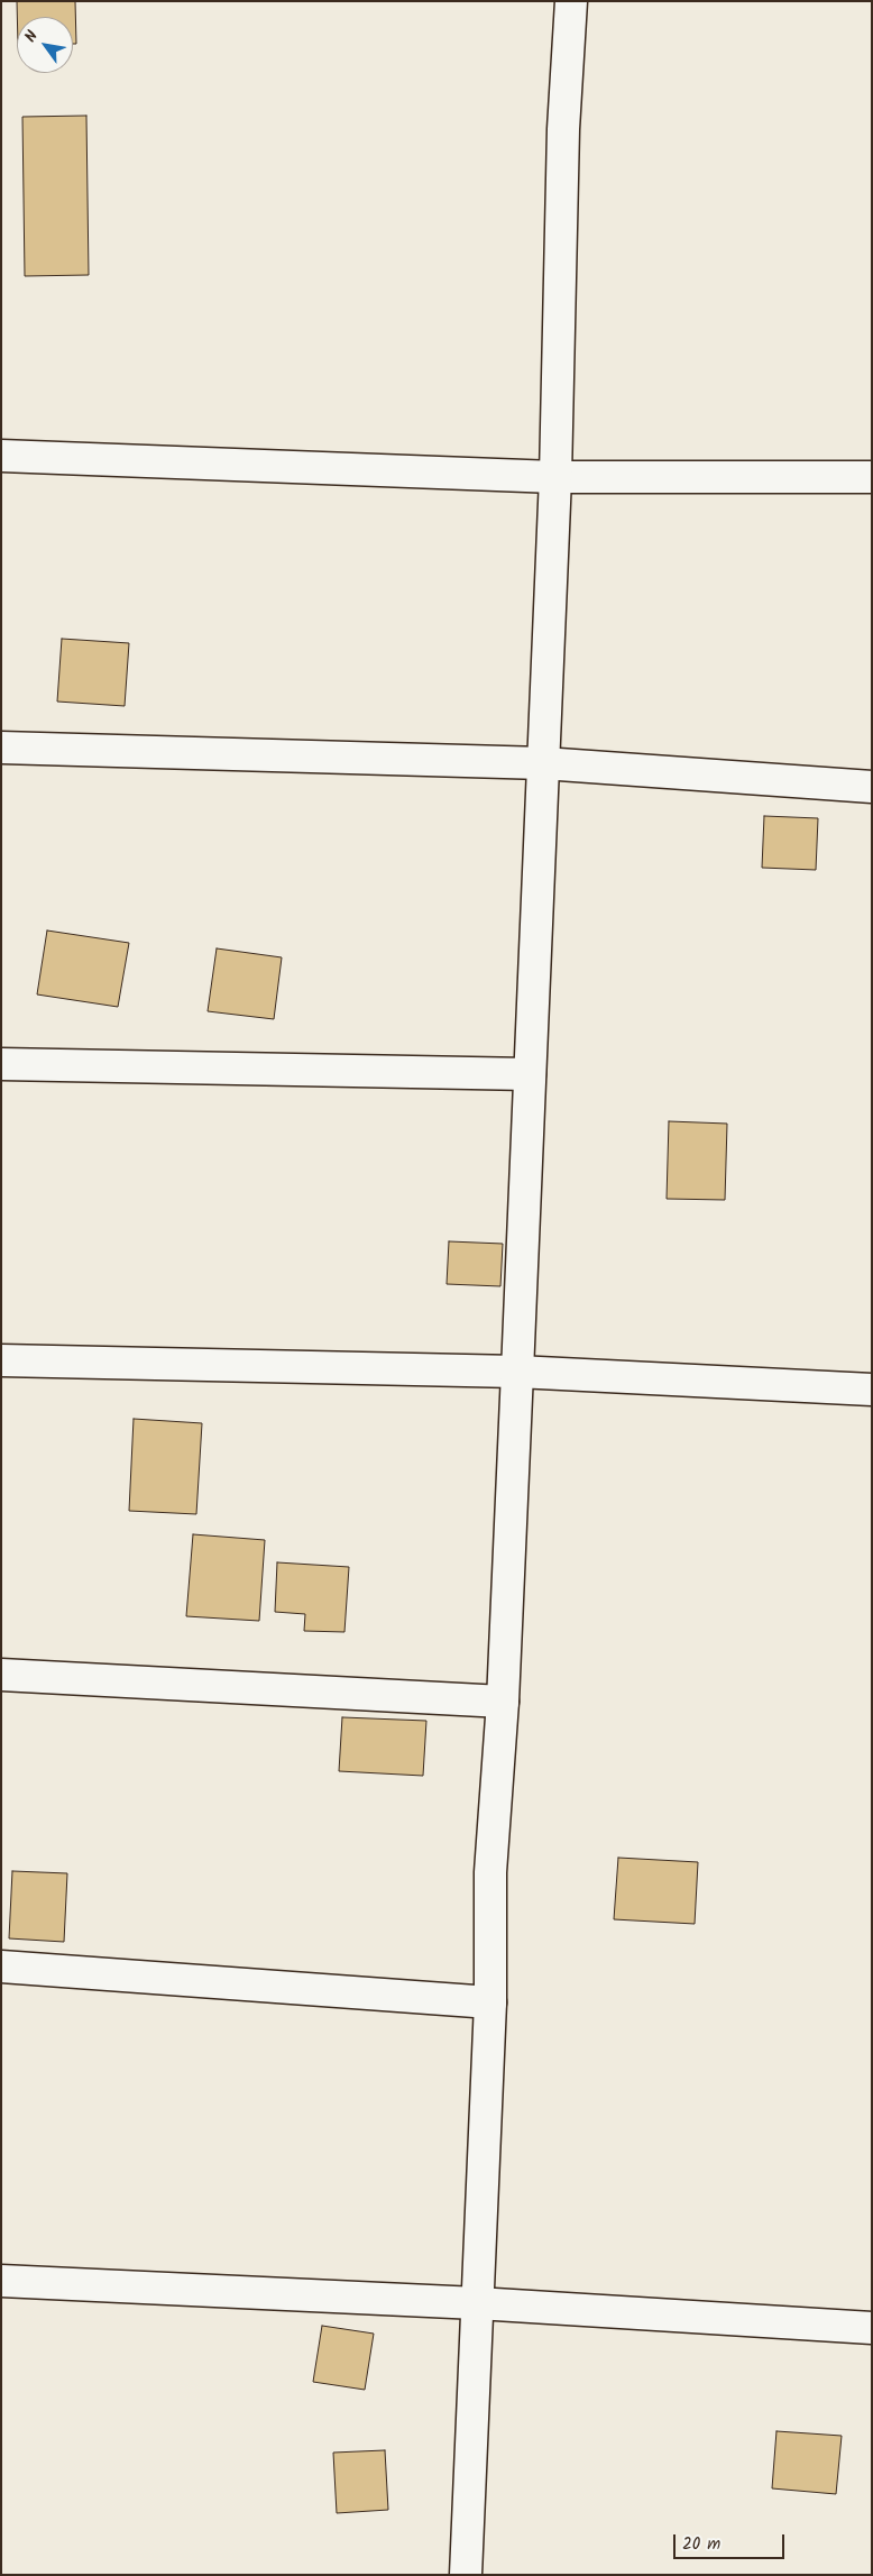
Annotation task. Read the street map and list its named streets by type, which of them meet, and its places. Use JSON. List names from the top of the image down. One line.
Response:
{"scale_bar":"20 m","north":"top left"}
